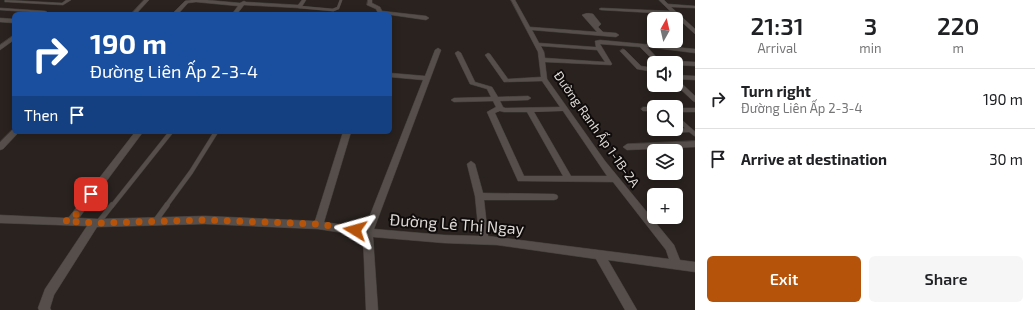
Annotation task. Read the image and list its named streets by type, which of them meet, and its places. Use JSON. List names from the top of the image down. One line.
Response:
{"streets":{"street":["Đường Ranh Ấp 1-1B-2A","Đường Lê Thị Ngay"]},"crossings":[["Đường Ranh Ấp 1-1B-2A","Đường Lê Thị Ngay"]],"north":"top","page":{"eta":["21:31","Arrival","3","min","220","m"],"map_buttons":"+","turn":["190 m","Đường Liên Ấp 2-3-4"],"list":[{"name":"Turn right","note":"Đường Liên Ấp 2-3-4","value":"190 m"},{"name":"Arrive at destination","value":"30 m"}],"then":"Then","buttons":["Exit","Share"]}}
